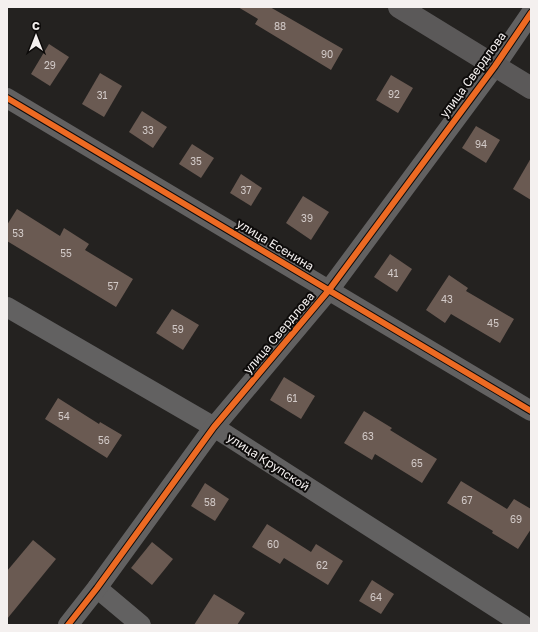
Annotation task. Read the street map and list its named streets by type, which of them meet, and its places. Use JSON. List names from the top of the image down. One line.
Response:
{"streets":{"street":["улица Свердлова","улица Есенина","улица Крупской"]},"crossings":[["улица Свердлова","улица Есенина"],["улица Свердлова","улица Крупской"]],"house_numbers":["88","90","29","92","31","33","94","35","37","39","53","55","41","57","43","45","59","61","54","63","56","65","67","58","69","60","62","64"],"north":"top"}
